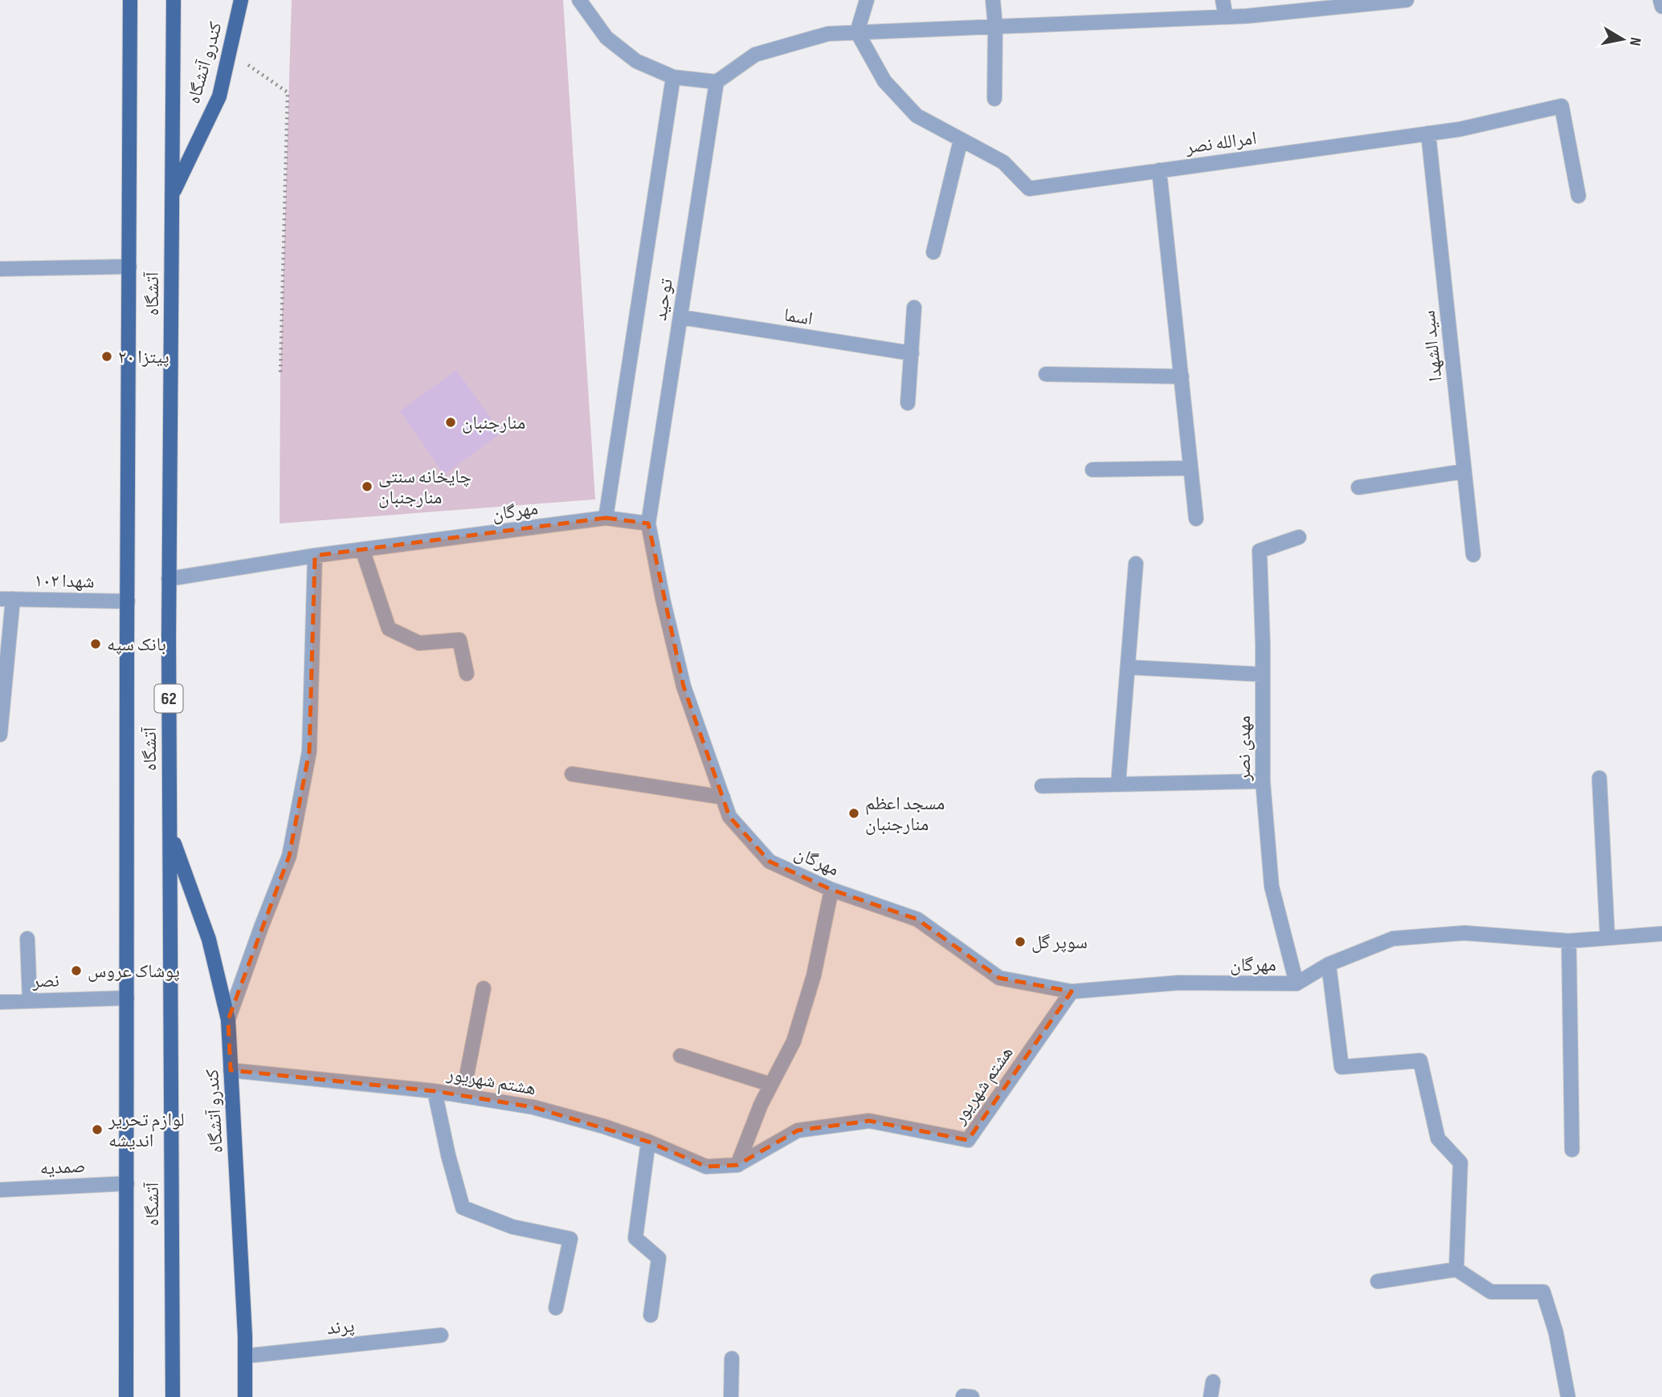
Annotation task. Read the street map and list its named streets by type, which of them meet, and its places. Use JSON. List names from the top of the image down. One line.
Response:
{"streets":{"main road":["کندرو آتشگاه","آتشگاه","62"],"street":["امرالله نصر","توحید","اسما","سید الشهدا","مهرگان","شهدا ۱۰۲","مهدی نصر","نصر","هشتم شهریور","صمدیه","پرند"]},"crossings":[["کندرو آتشگاه","آتشگاه"],["کندرو آتشگاه","هشتم شهریور"],["کندرو آتشگاه","پرند"],["امرالله نصر","سید الشهدا"],["آتشگاه","مهرگان"],["آتشگاه","شهدا ۱۰۲"],["آتشگاه","نصر"],["آتشگاه","صمدیه"],["توحید","اسما"],["توحید","مهرگان"],["مهرگان","مهدی نصر"],["مهرگان","هشتم شهریور"]],"places":["پیتزا ۲۰","منارجنبان","چایخانه سنتی منارجنبان","بانک سپه","مسجد اعظم منارجنبان","سوپر گل","پوشاک عروس","لوازم تحریر اندیشه"],"north":"right"}
